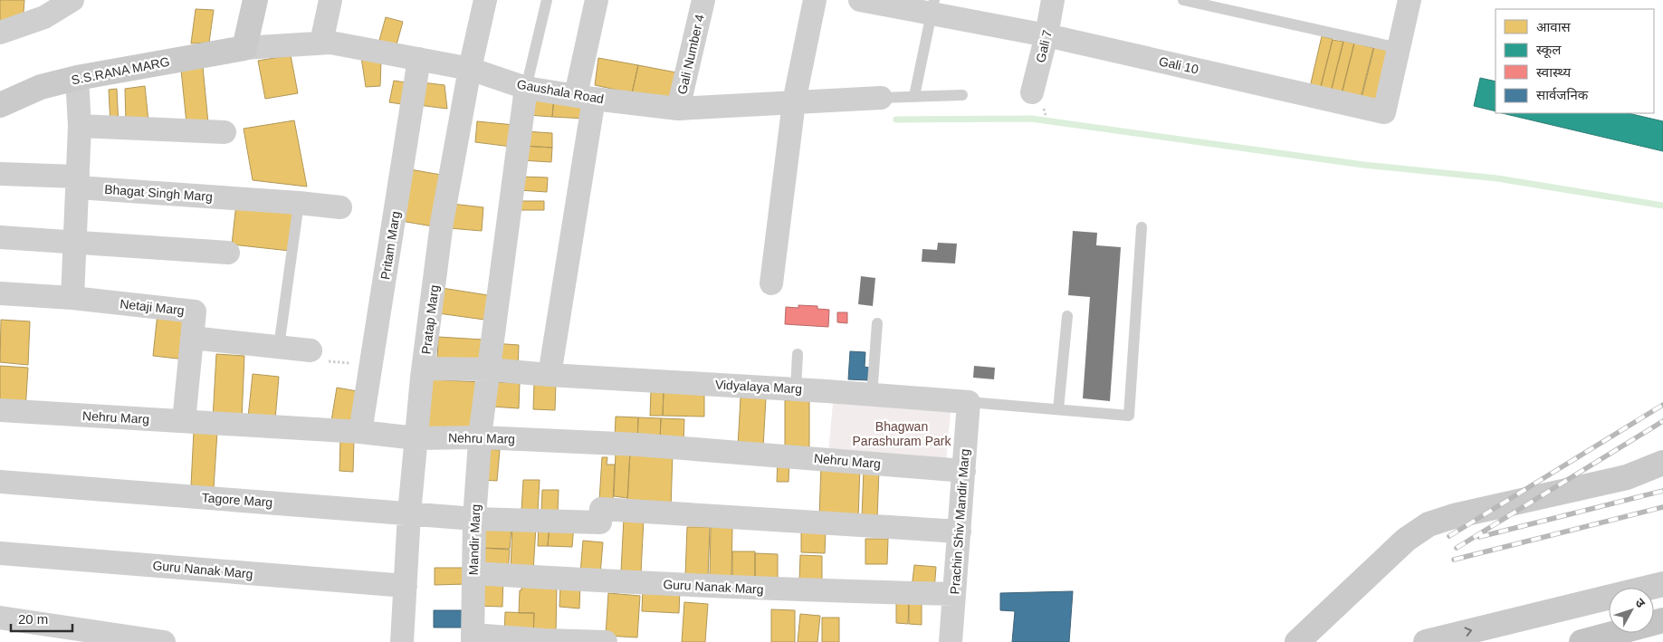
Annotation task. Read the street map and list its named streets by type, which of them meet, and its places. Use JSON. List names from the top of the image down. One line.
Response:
{"streets":{"street":["Gali 7","Gali Number 4","Gali 10","S.S.RANA MARG","Gaushala Road","Bhagat Singh Marg","Pritam Marg","Netaji Marg","Pratap Marg","Vidyalaya Marg","Nehru Marg","Tagore Marg","Prachin Shiv Mandir Marg","Mandir Marg","Guru Nanak Marg"]},"crossings":[["Gali 7","Gali 10"],["Gali Number 4","Gaushala Road"],["S.S.RANA MARG","Gaushala Road"],["Gaushala Road","Pritam Marg"],["Gaushala Road","Pratap Marg"],["Gaushala Road","Mandir Marg"],["Pritam Marg","Nehru Marg"],["Netaji Marg","Nehru Marg"],["Pratap Marg","Vidyalaya Marg"],["Pratap Marg","Nehru Marg"],["Pratap Marg","Tagore Marg"],["Pratap Marg","Guru Nanak Marg"],["Vidyalaya Marg","Prachin Shiv Mandir Marg"],["Vidyalaya Marg","Mandir Marg"],["Nehru Marg","Prachin Shiv Mandir Marg"],["Nehru Marg","Mandir Marg"],["Tagore Marg","Prachin Shiv Mandir Marg"],["Tagore Marg","Mandir Marg"],["Prachin Shiv Mandir Marg","Guru Nanak Marg"],["Mandir Marg","Guru Nanak Marg"]],"parks":["Bhagwan Parashuram Park"],"legend":["आवास","स्कूल","स्वास्थ्य","सार्वजनिक"],"scale_bar":"20 m","north":"top right"}
